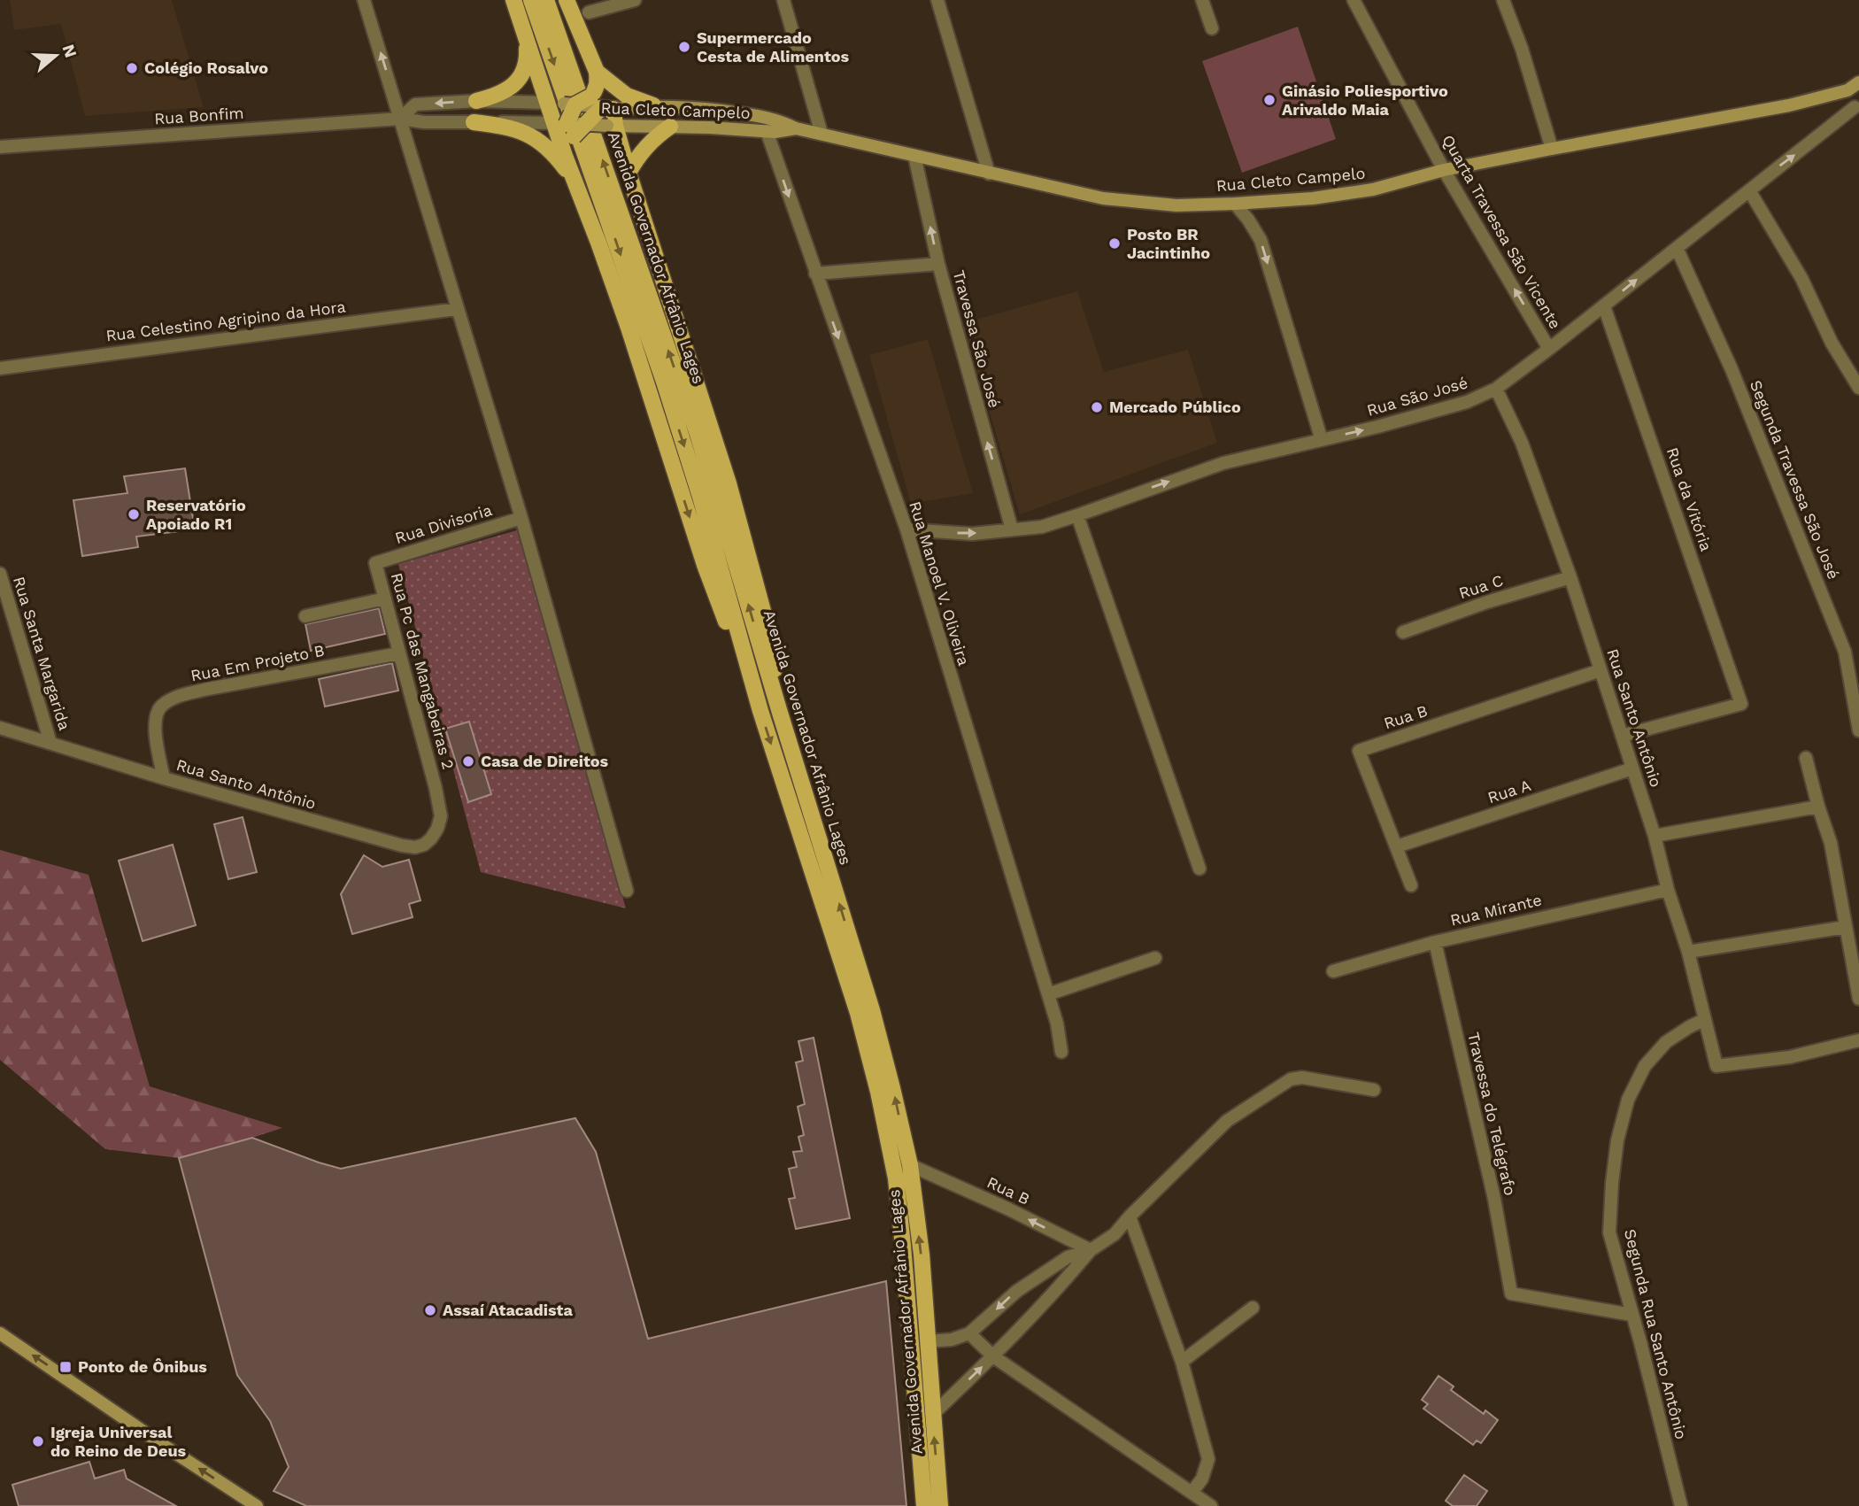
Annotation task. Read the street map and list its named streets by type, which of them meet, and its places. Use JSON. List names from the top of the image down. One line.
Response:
{"streets":{"main road":["Rua Cleto Campelo","Avenida Governador Afrânio Lages"],"street":["Rua Bonfim","Quarta Travessa São Vicente","Rua Celestino Agripino da Hora","Travessa São José","Rua São José","Segunda Travessa São José","Rua da Vitória","Rua Divisoria","Rua Manoel V. Oliveira","Rua C","Rua Santa Margarida","Rua Em Projeto B","Rua Pc das Mangabeiras 2","Rua B","Rua Santo Antônio","Rua A","Rua Mirante","Travessa do Telégrafo","Segunda Rua Santo Antônio"]},"crossings":[["Rua Cleto Campelo","Rua Bonfim"],["Rua Cleto Campelo","Quarta Travessa São Vicente"],["Rua Cleto Campelo","Travessa São José"],["Rua Cleto Campelo","Rua Manoel V. Oliveira"],["Quarta Travessa São Vicente","Rua São José"],["Avenida Governador Afrânio Lages","Rua B"],["Travessa São José","Rua São José"],["Rua São José","Segunda Travessa São José"],["Rua São José","Rua da Vitória"],["Rua São José","Rua Manoel V. Oliveira"],["Rua São José","Rua Santo Antônio"],["Rua da Vitória","Rua Santo Antônio"],["Rua Divisoria","Rua Pc das Mangabeiras 2"],["Rua C","Rua Santo Antônio"],["Rua Santa Margarida","Rua Santo Antônio"],["Rua Em Projeto B","Rua Pc das Mangabeiras 2"],["Rua Em Projeto B","Rua Santo Antônio"],["Rua Pc das Mangabeiras 2","Rua Santo Antônio"],["Rua B","Rua Santo Antônio"],["Rua B","Rua A"],["Rua Santo Antônio","Rua A"],["Rua Santo Antônio","Rua Mirante"],["Rua Santo Antônio","Segunda Rua Santo Antônio"],["Rua Mirante","Travessa do Telégrafo"],["Travessa do Telégrafo","Segunda Rua Santo Antônio"]],"one_way":["Quarta Travessa São Vicente","Travessa São José","Rua São José","Rua Manoel V. Oliveira"],"places":{"other":["Supermercado Cesta de Alimentos","Colégio Rosalvo","Ginásio Poliesportivo Arivaldo Maia","Posto BR Jacintinho","Mercado Público","Reservatório Apoiado R1","Casa de Direitos","Assaí Atacadista","Igreja Universal do Reino de Deus"],"transit":["Ponto de Ônibus"]},"north":"right"}
